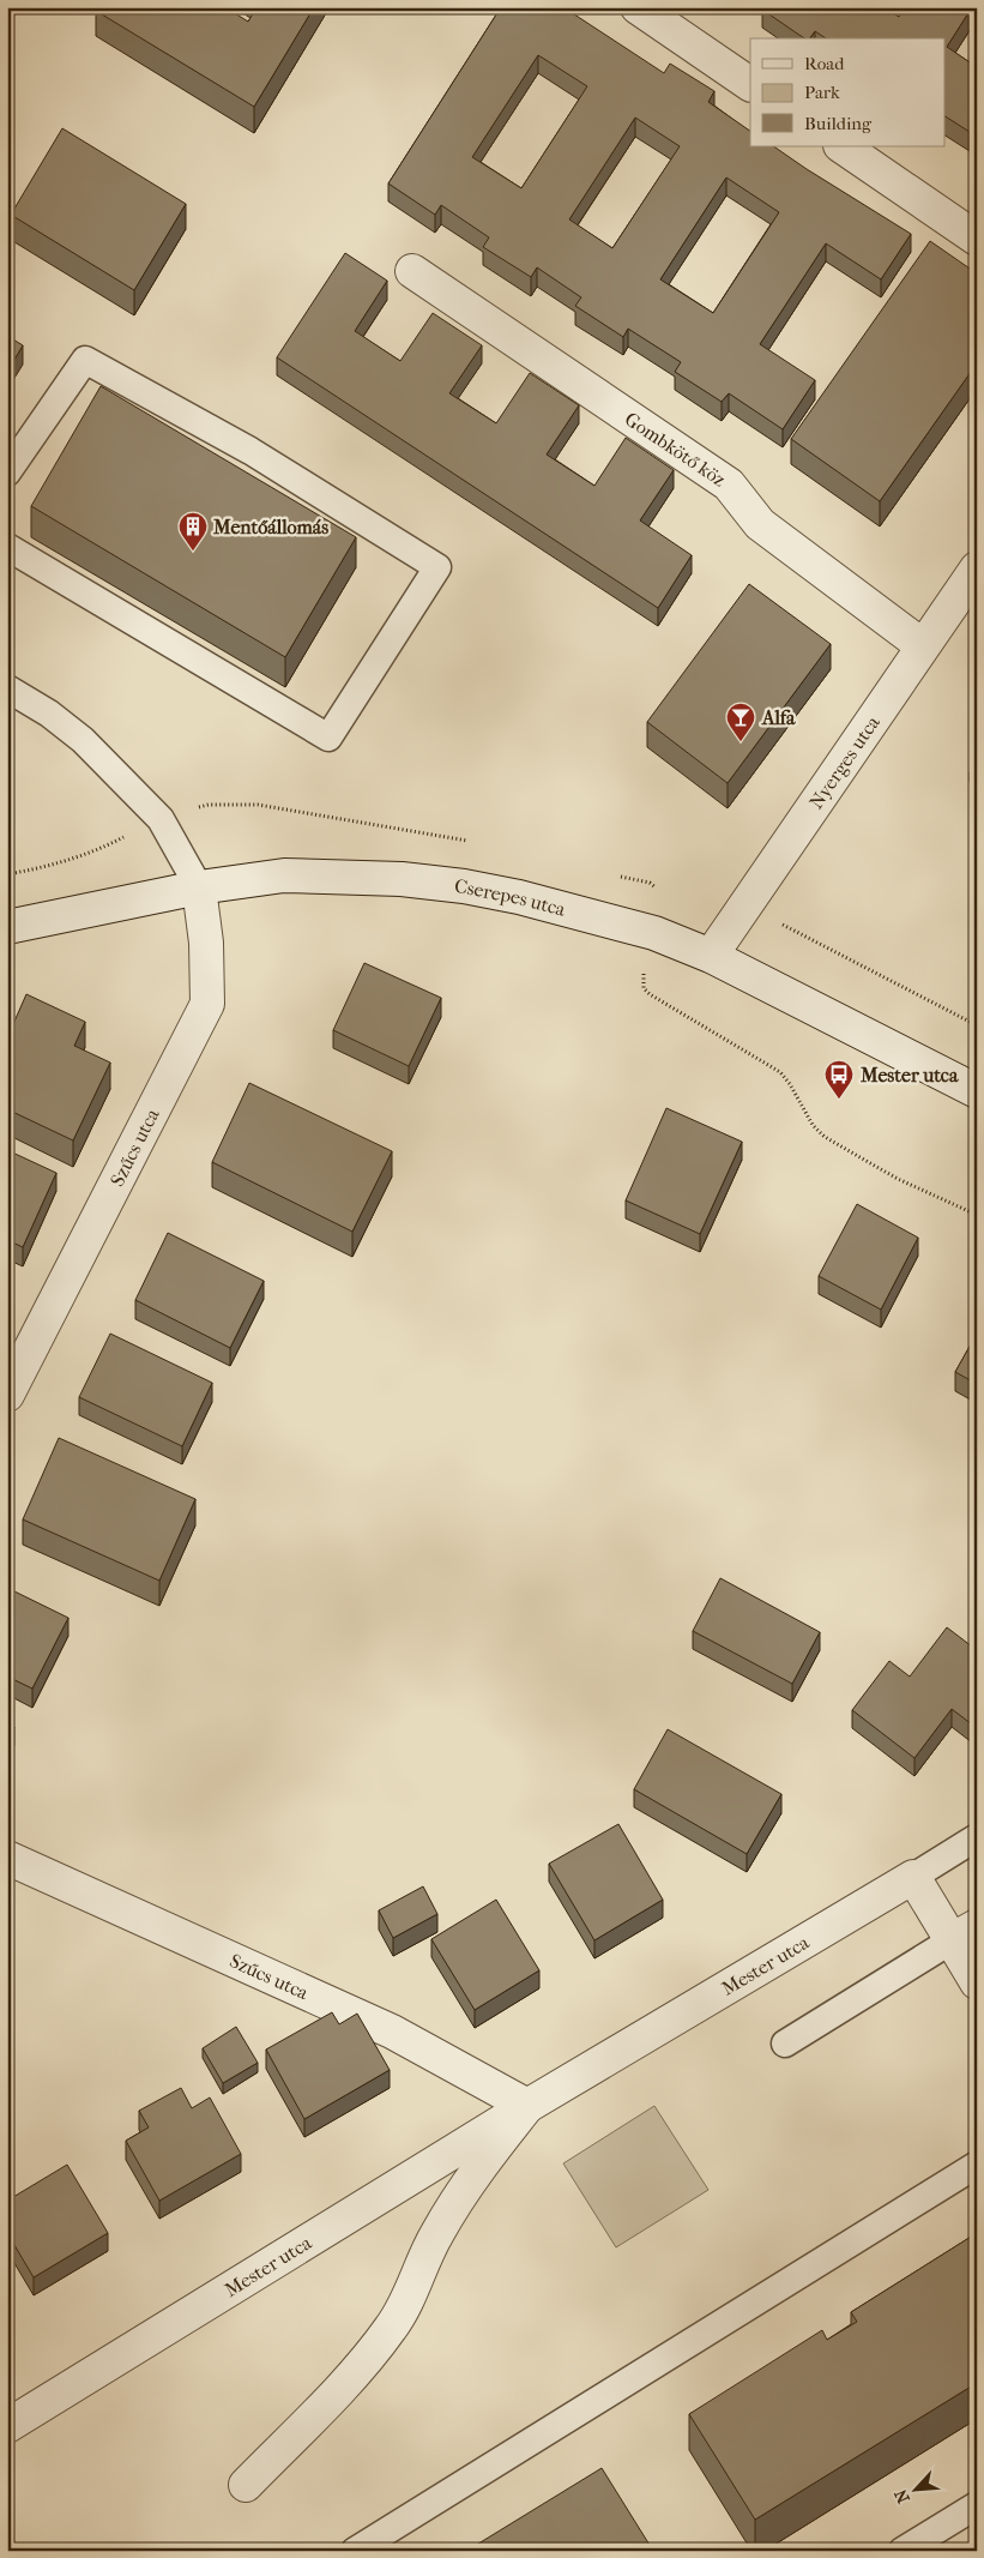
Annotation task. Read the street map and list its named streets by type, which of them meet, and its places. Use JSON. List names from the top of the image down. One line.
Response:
{"streets":{"street":["Gombkötő köz","Nyerges utca","Cserepes utca","Szűcs utca","Mester utca"]},"crossings":[["Gombkötő köz","Nyerges utca"],["Nyerges utca","Cserepes utca"],["Cserepes utca","Szűcs utca"],["Szűcs utca","Mester utca"]],"places":{"building":["Mentőállomás"],"bar":["Alfa"],"bus stop":["Mester utca"]},"legend":["Road","Park","Building"],"north":"bottom left"}
